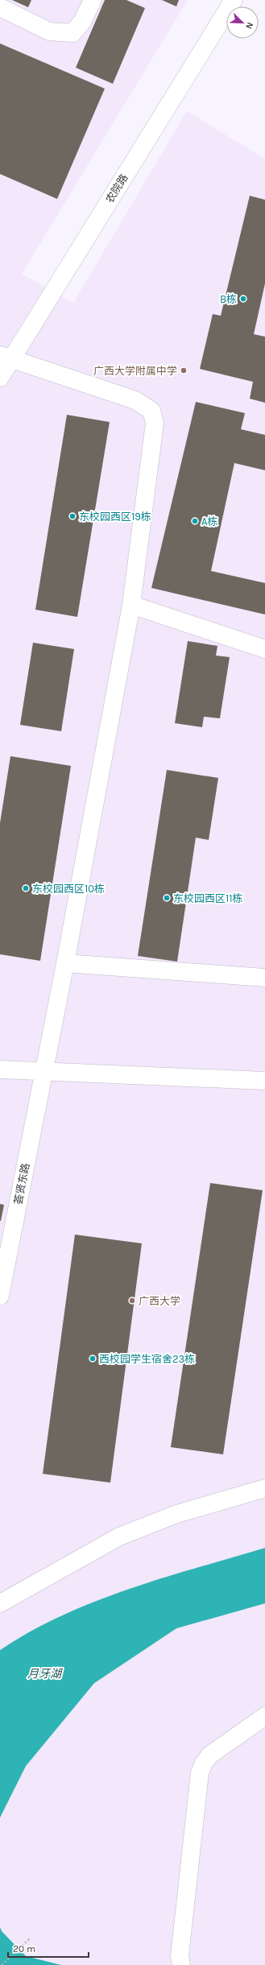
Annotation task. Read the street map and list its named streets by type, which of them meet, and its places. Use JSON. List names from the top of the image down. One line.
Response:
{"streets":{"street":["农院路","荟贤东路"]},"crossings":[["农院路","荟贤东路"]],"water":["月牙湖"],"places":["B栋","广西大学附属中学","东校园西区19栋","A栋","东校园西区10栋","东校园西区11栋","广西大学","西校园学生宿舍23栋"],"scale_bar":"20 m","north":"bottom right"}
